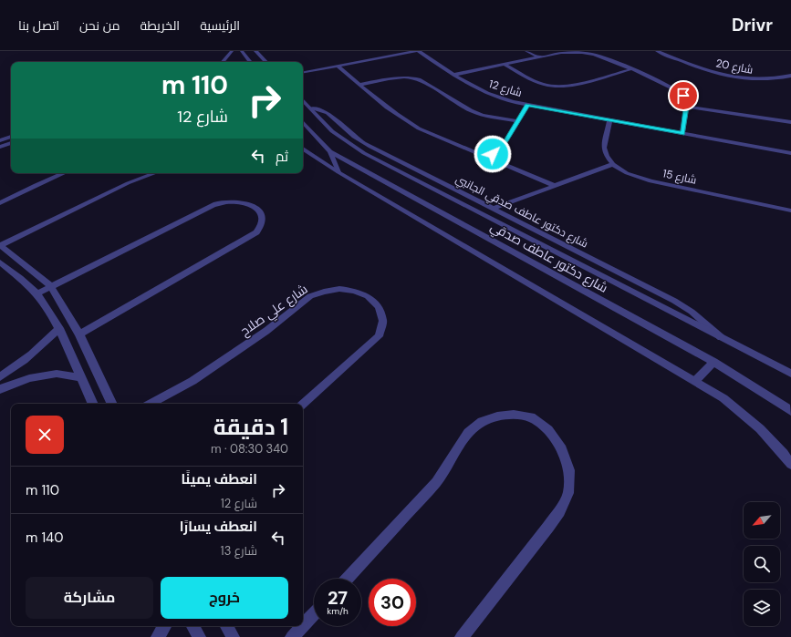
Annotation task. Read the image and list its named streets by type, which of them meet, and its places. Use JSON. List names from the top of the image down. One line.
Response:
{"streets":{"street":["شارع 20","شارع 12","شارع 15","شارع دكتور عاطف صدقي الجانبي","شارع دكتور عاطف صدقي","شارع علي صلاح"]},"crossings":[["شارع 12","شارع 15"],["شارع دكتور عاطف صدقي الجانبي","شارع دكتور عاطف صدقي"]],"north":"bottom left","page":{"header":"Drivr","nav":["الرئيسية","الخريطة","من نحن","اتصل بنا"],"turn":["110 m","شارع 12"],"then":"ثم","heading":["1 دقيقة","340 m · 08:30"],"list":[{"name":"انعطف يمينًا","note":"شارع 12","value":"110 m"},{"name":"انعطف يسارًا","note":"شارع 13","value":"140 m"}],"buttons":["خروج","مشاركة"],"speed":"27 km/h","limit":"30"}}
